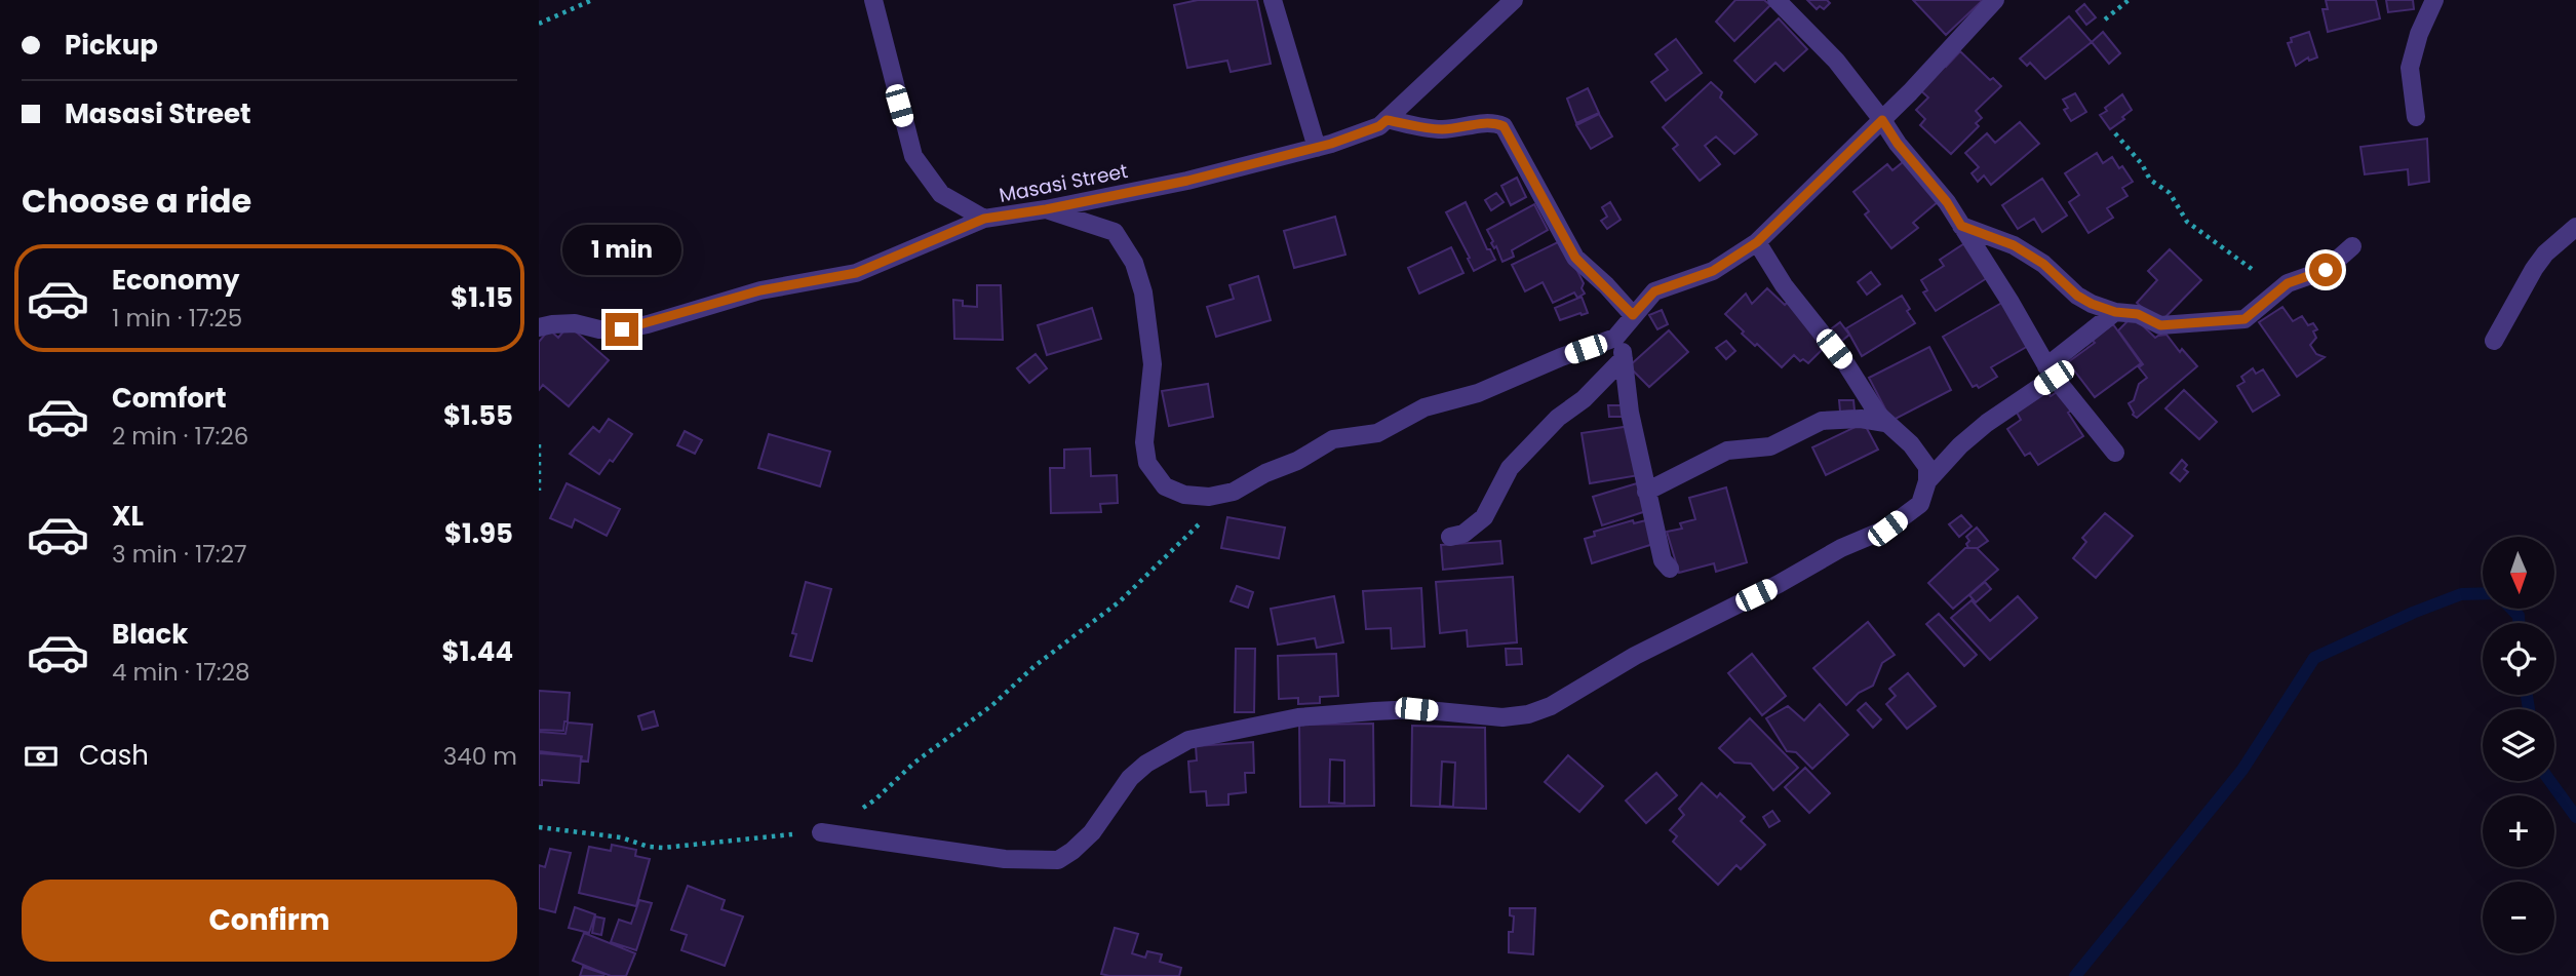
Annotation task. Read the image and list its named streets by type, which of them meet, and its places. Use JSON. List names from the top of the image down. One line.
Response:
{"streets":{"street":["Masasi Street"]},"north":"bottom","page":{"banner":["Pickup","Masasi Street"],"heading":"Choose a ride","bubble":"1 min","list":[{"name":"Economy","note":"1 min · 17:25","value":"$1.15"},{"name":"Comfort","note":"2 min · 17:26","value":"$1.55"},{"name":"XL","note":"3 min · 17:27","value":"$1.95"},{"name":"Black","note":"4 min · 17:28","value":"$1.44"}],"map_buttons":["+","−"],"pay":["Cash","340 m"],"buttons":"Confirm"}}
